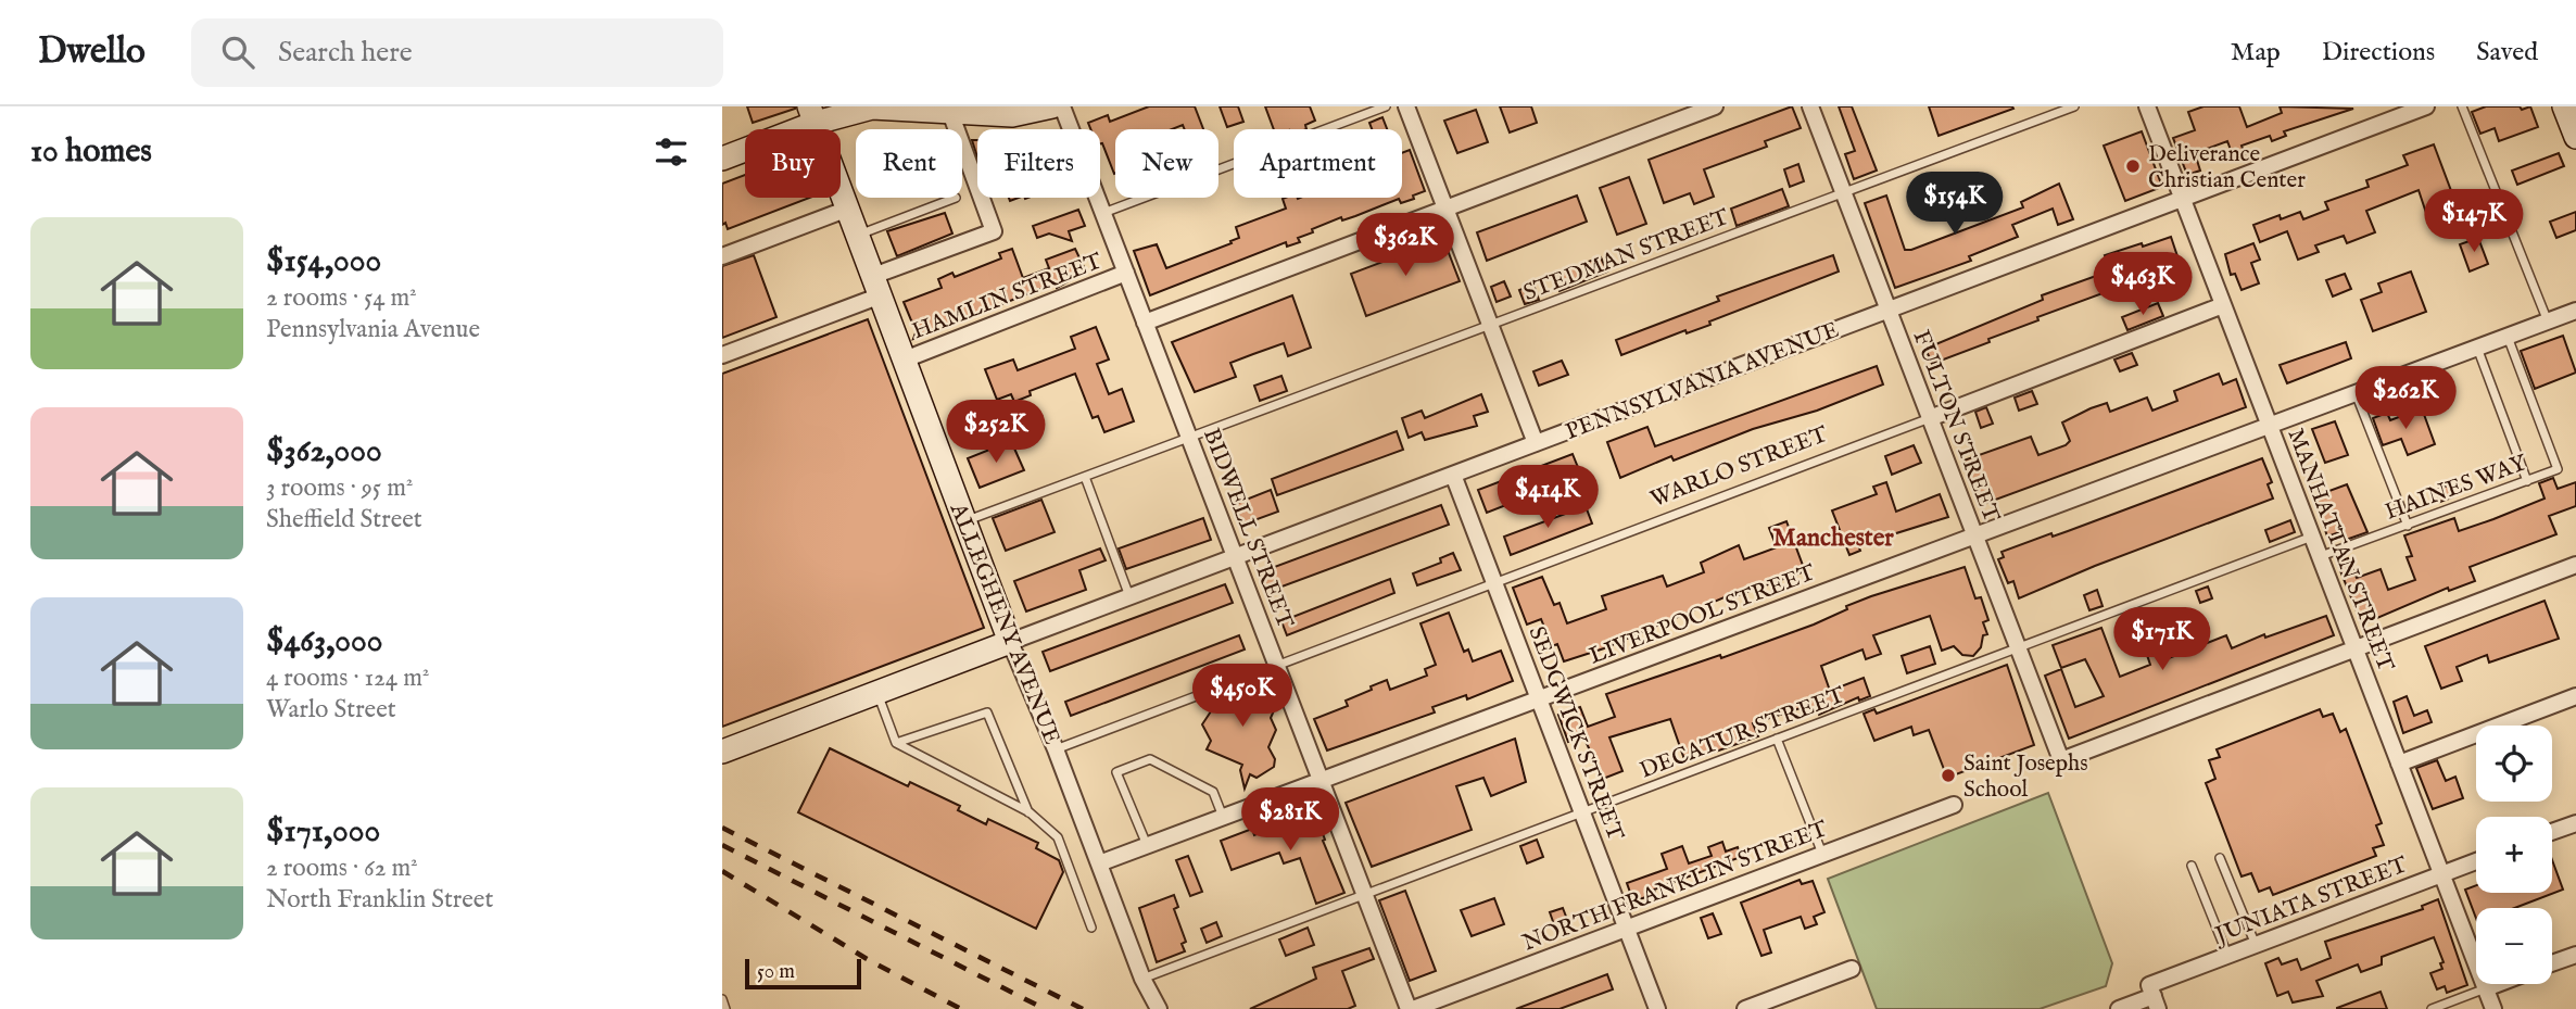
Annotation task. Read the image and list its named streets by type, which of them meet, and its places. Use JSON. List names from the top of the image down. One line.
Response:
{"streets":{"street":["HAMLIN STREET","PENNSYLVANIA AVENUE","FULTON STREET","WARLO STREET","BIDWELL STREET","MANHATTAN STREET","LIVERPOOL STREET","ALLEGHENY AVENUE","SEDGWICK STREET","NORTH FRANKLIN STREET","JUNIATA STREET"],"lane":["STEDMAN STREET","HAINES WAY","DECATUR STREET"]},"crossings":[["STEDMAN STREET","FULTON STREET"],["STEDMAN STREET","BIDWELL STREET"],["STEDMAN STREET","ALLEGHENY AVENUE"],["HAMLIN STREET","BIDWELL STREET"],["HAMLIN STREET","ALLEGHENY AVENUE"],["PENNSYLVANIA AVENUE","FULTON STREET"],["PENNSYLVANIA AVENUE","BIDWELL STREET"],["PENNSYLVANIA AVENUE","MANHATTAN STREET"],["PENNSYLVANIA AVENUE","ALLEGHENY AVENUE"],["PENNSYLVANIA AVENUE","SEDGWICK STREET"],["FULTON STREET","WARLO STREET"],["FULTON STREET","MANHATTAN STREET"],["FULTON STREET","LIVERPOOL STREET"],["FULTON STREET","DECATUR STREET"],["WARLO STREET","BIDWELL STREET"],["WARLO STREET","MANHATTAN STREET"],["WARLO STREET","ALLEGHENY AVENUE"],["WARLO STREET","SEDGWICK STREET"],["HAINES WAY","MANHATTAN STREET"],["HAINES WAY","LIVERPOOL STREET"],["BIDWELL STREET","LIVERPOOL STREET"],["BIDWELL STREET","DECATUR STREET"],["BIDWELL STREET","NORTH FRANKLIN STREET"],["MANHATTAN STREET","LIVERPOOL STREET"],["MANHATTAN STREET","DECATUR STREET"],["MANHATTAN STREET","JUNIATA STREET"],["LIVERPOOL STREET","ALLEGHENY AVENUE"],["LIVERPOOL STREET","SEDGWICK STREET"],["ALLEGHENY AVENUE","DECATUR STREET"],["DECATUR STREET","SEDGWICK STREET"],["SEDGWICK STREET","NORTH FRANKLIN STREET"]],"districts":["Manchester"],"places":["Deliverance Christian Center","Saint Josephs School"],"scale_bar":"50 m","page":{"header":"Dwello","search":"Search here","nav":["Map","Directions","Saved"],"heading":"10 homes","chip":["Buy","Rent","Filters","New","Apartment"],"price":["$154K","$147K","$362K","$463K","$262K","$252K","$414K","$171K","$450K","$281K"],"list":[{"name":"$154,000","note":"2 rooms · 54 m² · Pennsylvania Avenue"},{"name":"$362,000","note":"3 rooms · 95 m² · Sheffield Street"},{"name":"$463,000","note":"4 rooms · 124 m² · Warlo Street"},{"name":"$171,000","note":"2 rooms · 62 m² · North Franklin Street"}],"map_buttons":["+","−"],"scale":"50 m"}}
